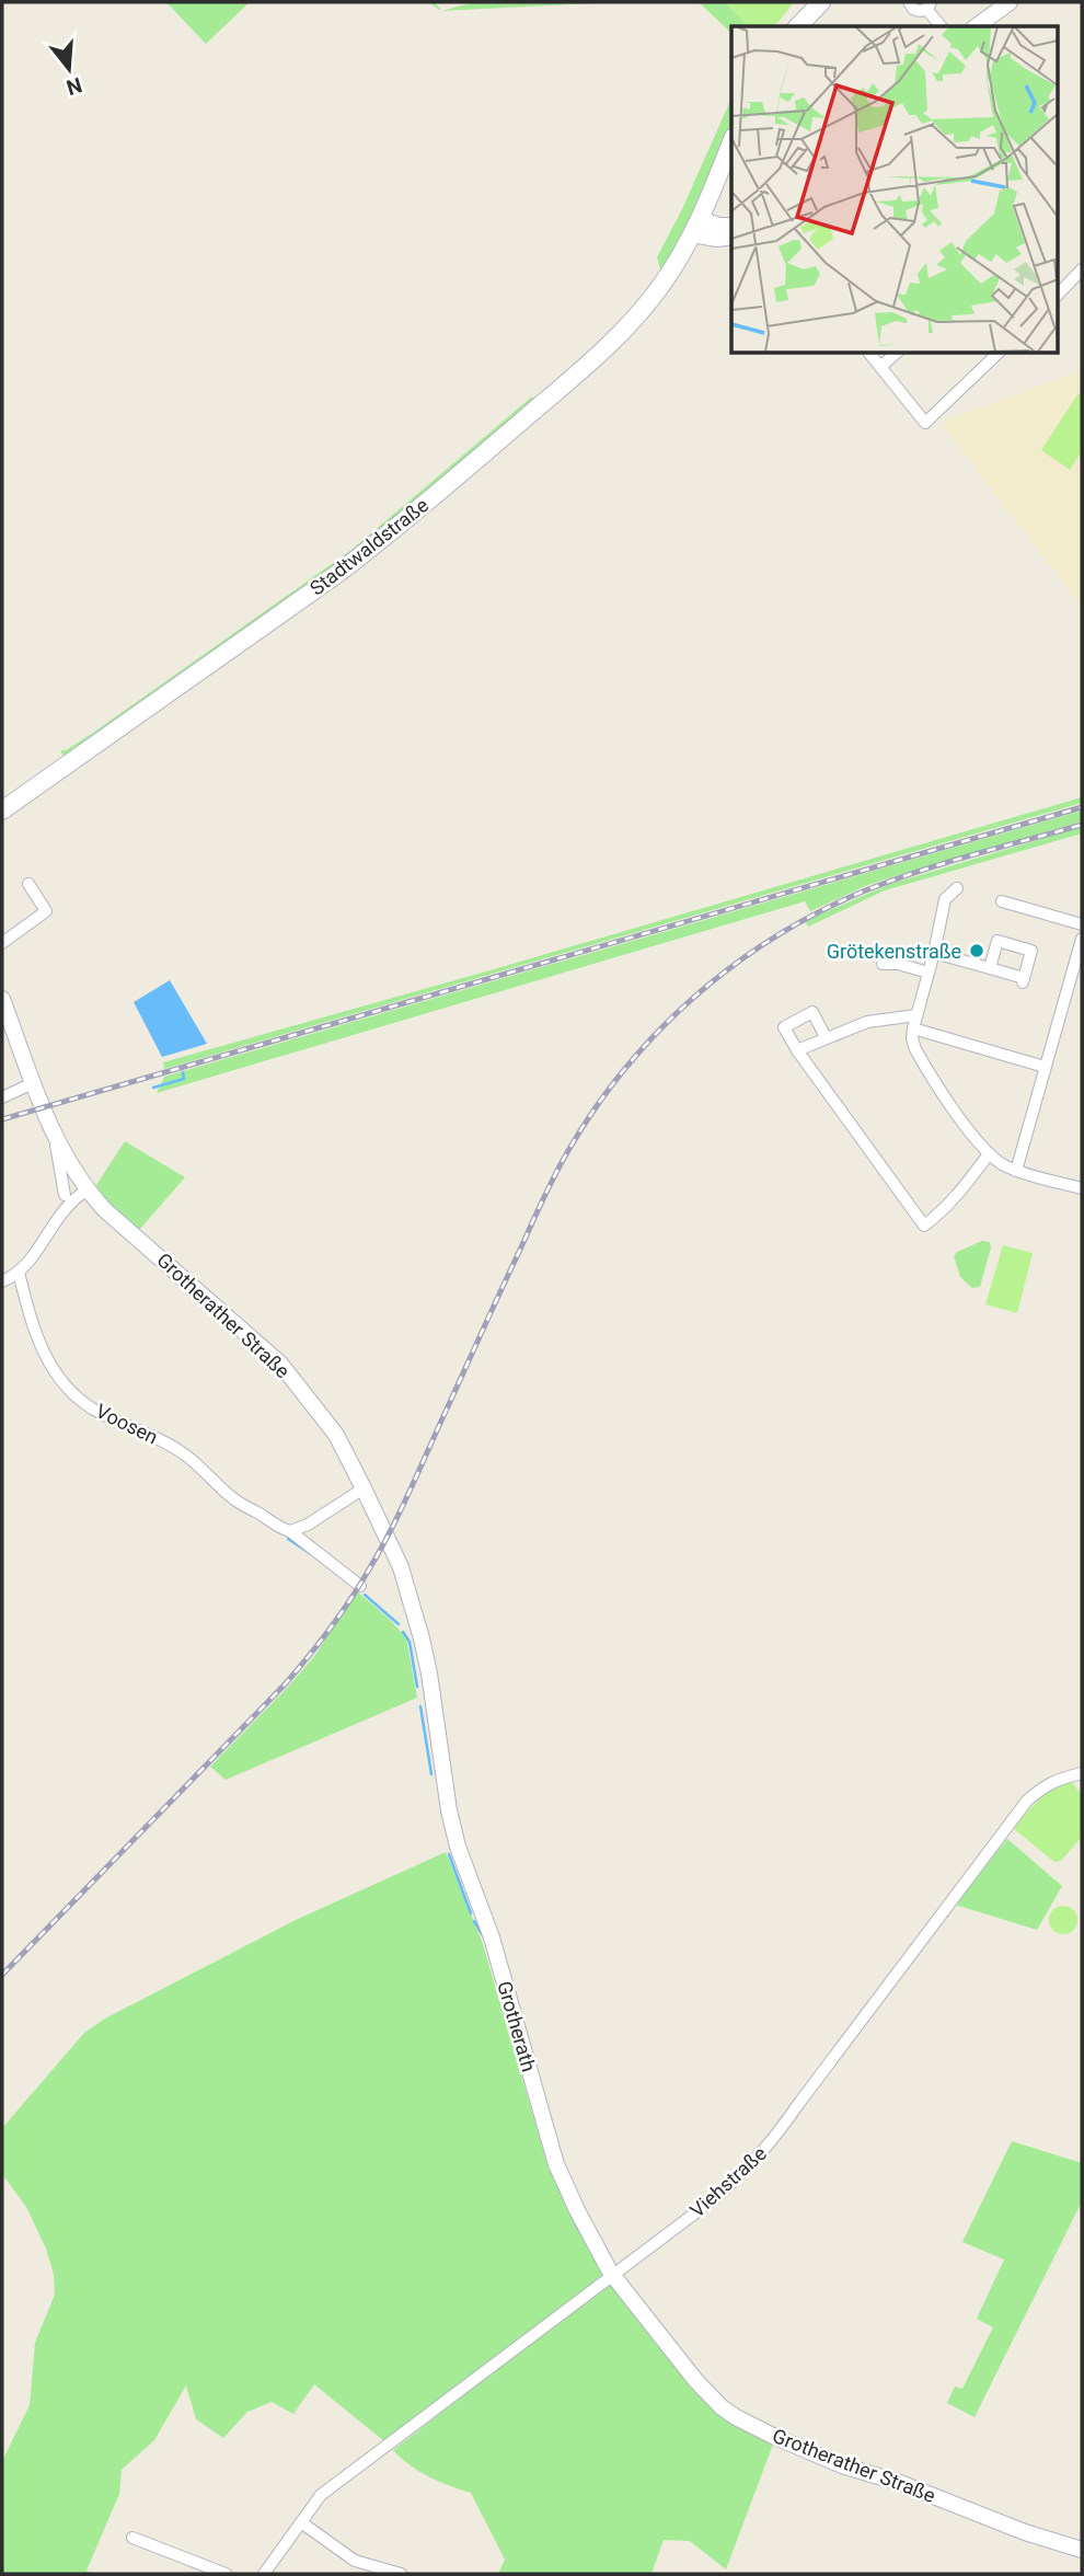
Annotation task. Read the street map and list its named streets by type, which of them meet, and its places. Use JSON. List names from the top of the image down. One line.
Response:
{"streets":{"main road":["Stadtwaldstraße"],"street":["Grotherather Straße","Voosen","Grotherath","Viehstraße"]},"crossings":[["Grotherather Straße","Grotherath"],["Grotherather Straße","Viehstraße"],["Grotherath","Viehstraße"]],"places":["Grötekenstraße"],"north":"bottom"}
